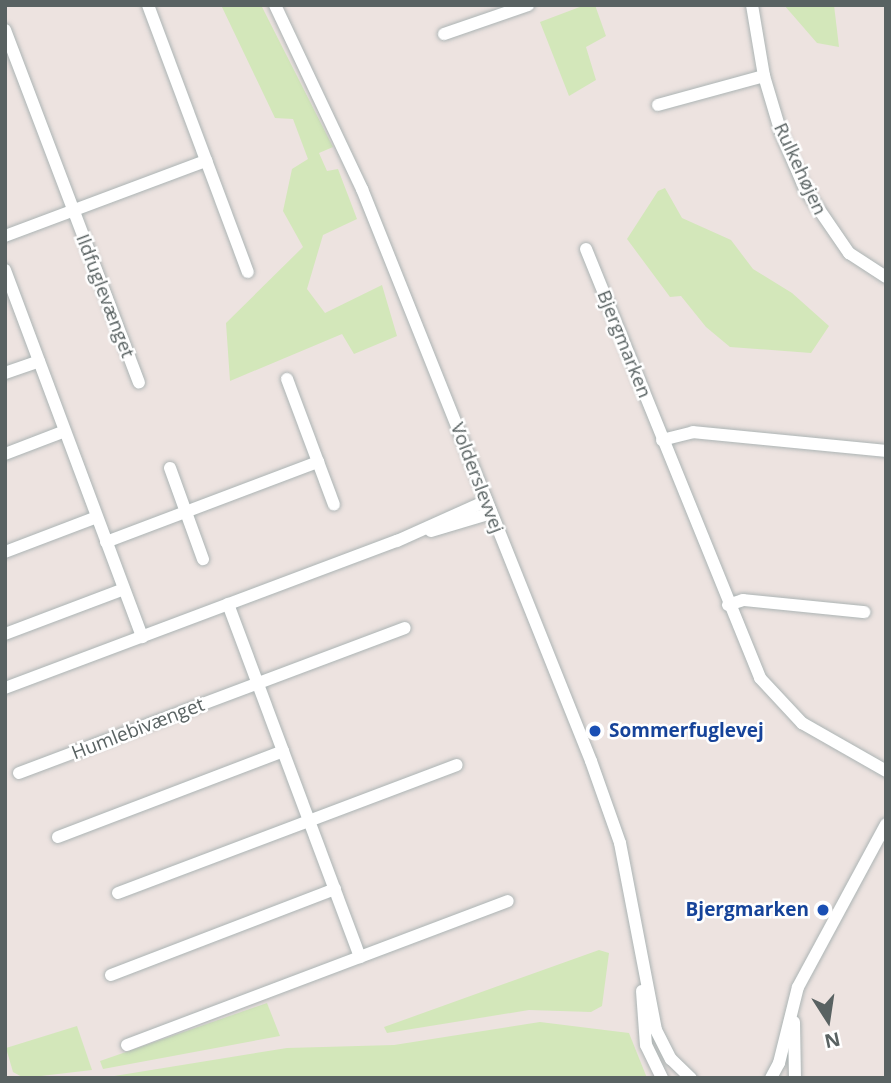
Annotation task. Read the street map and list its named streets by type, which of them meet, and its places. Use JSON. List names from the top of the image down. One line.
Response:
{"streets":{"street":["Rulkehøjen","Ildfuglevænget","Bjergmarken","Volderslevvej","Humlebivænget"]},"places":["Sommerfuglevej","Bjergmarken"],"north":"bottom"}
